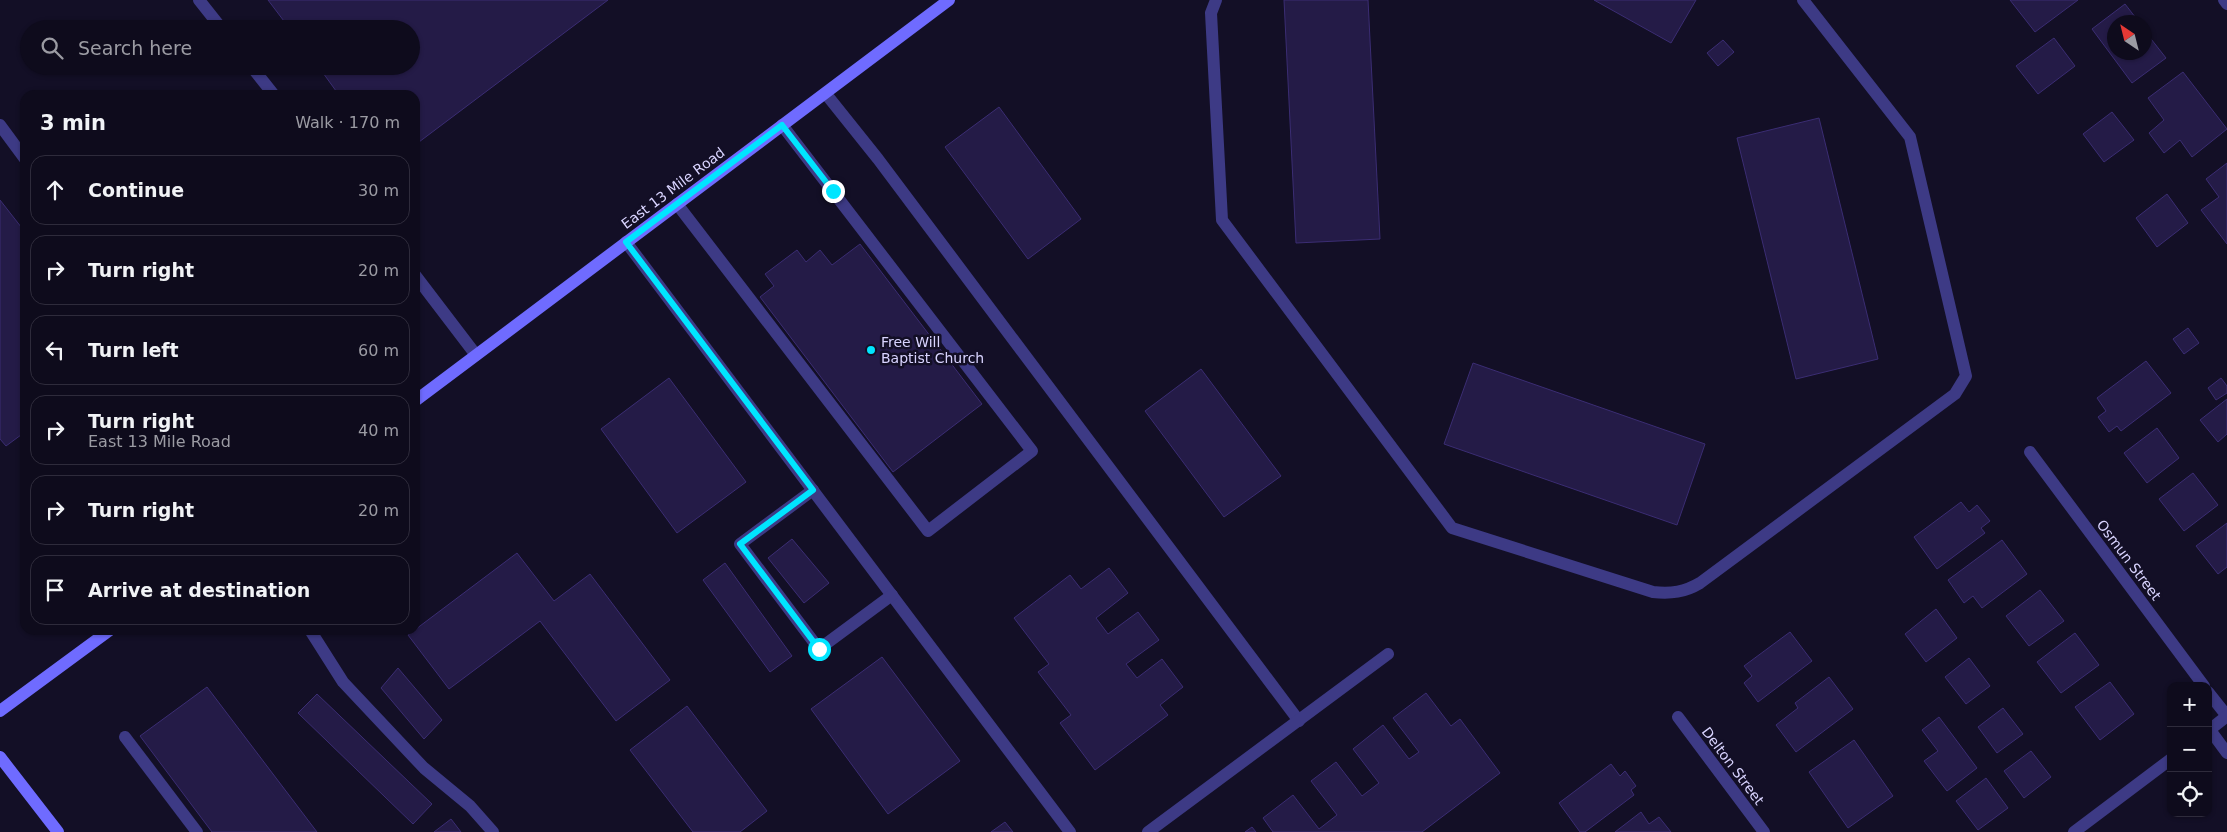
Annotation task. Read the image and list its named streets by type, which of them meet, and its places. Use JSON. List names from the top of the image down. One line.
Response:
{"streets":{"main road":["East 13 Mile Road"],"street":["Osmun Street","Delton Street"]},"places":["Free Will Baptist Church"],"north":"top left","page":{"search":"Search here","heading":["3 min","Walk · 170 m"],"list":[["Continue","30 m"],["Turn right","20 m"],["Turn left","60 m"],["Turn right","East 13 Mile Road","40 m"],["Turn right","20 m"],"Arrive at destination"],"map_buttons":["+","−"]}}
